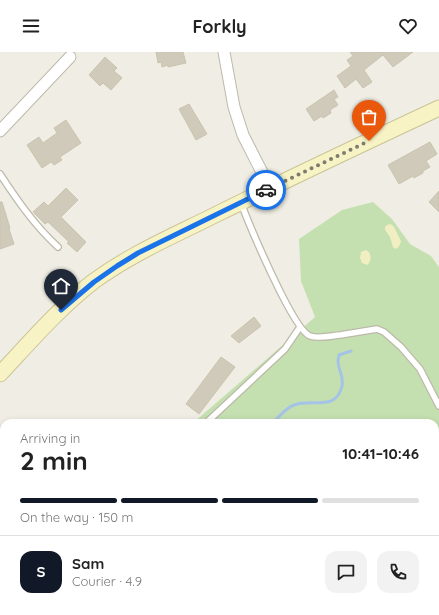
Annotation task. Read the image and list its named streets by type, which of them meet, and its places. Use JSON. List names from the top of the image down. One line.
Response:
{"page":{"header":"Forkly","heading":["2 min","Arriving in","10:41–10:46"],"panel":["Sam","Courier · 4.9"],"bar":"On the way · 150 m","round":"S"}}
